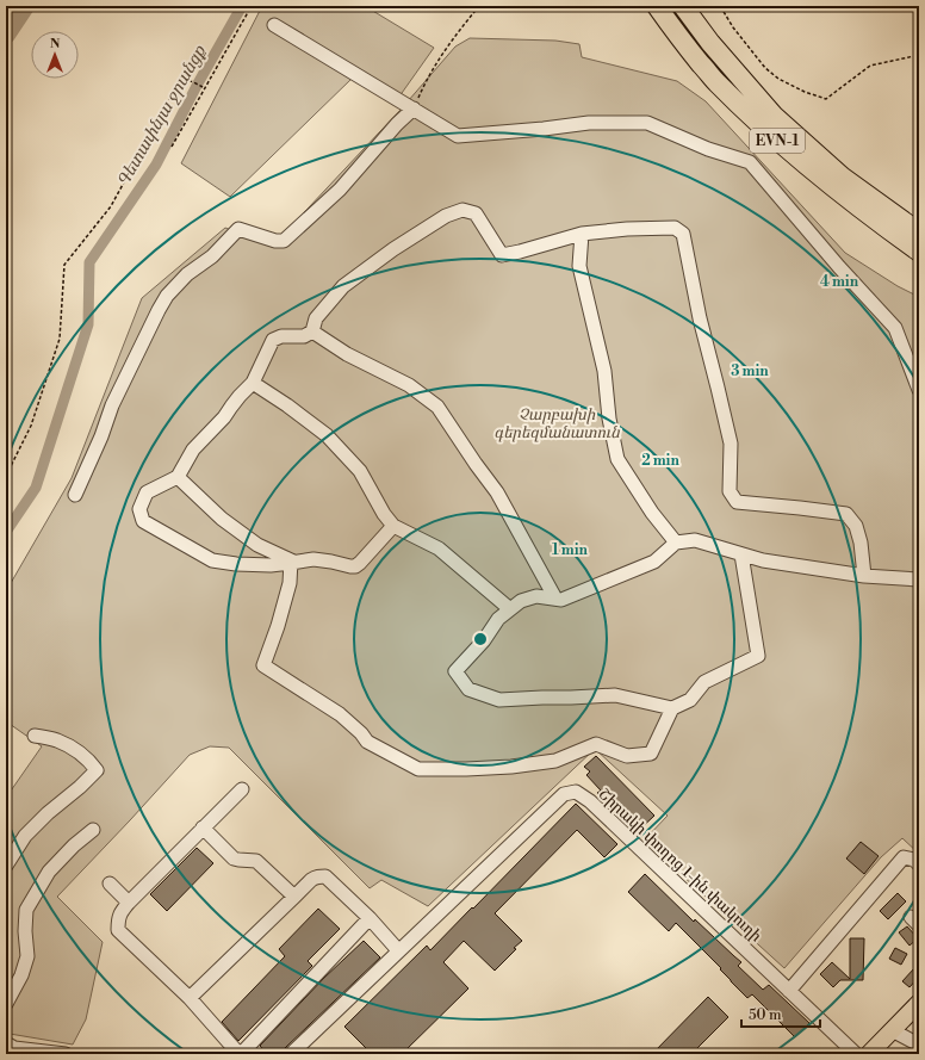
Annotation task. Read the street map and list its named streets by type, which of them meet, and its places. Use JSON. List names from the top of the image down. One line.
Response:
{"streets":{"highway":["EVN-1"],"lane":["Շիրակի փողոց 1-ին փակուղի"]},"water":["Գետափնյա ջրանցք"],"parks":["Չարբախի գերեզմանատուն"],"scale_bar":"50 m","north":"top","rings":["4 min","3 min","2 min","1 min"]}
